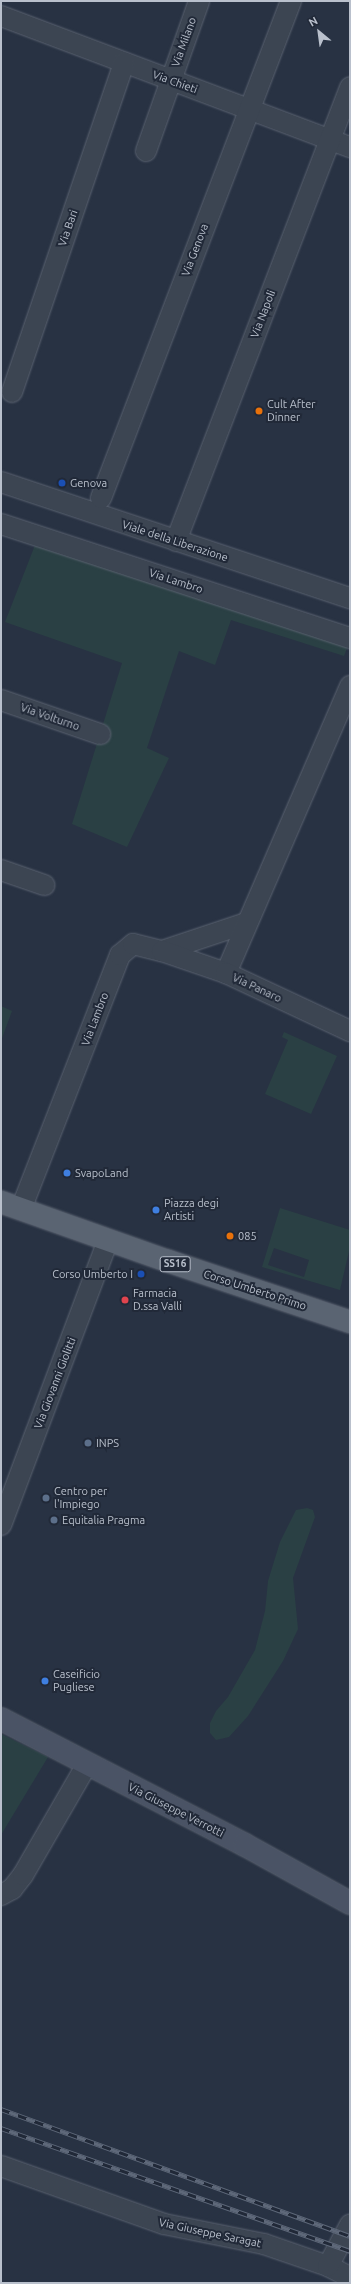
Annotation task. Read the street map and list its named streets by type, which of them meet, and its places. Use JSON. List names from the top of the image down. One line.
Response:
{"streets":{"main road":["SS16","Corso Umberto Primo"],"street":["Via Milano","Via Chieti","Via Bari","Via Genova","Via Napoli","Viale della Liberazione","Via Lambro","Via Volturno","Via Panaro","Via Giovanni Giolitti","Via Giuseppe Verrotti","Via Giuseppe Saragat"]},"crossings":[["Via Milano","Via Chieti"],["Via Chieti","Via Bari"],["Via Chieti","Via Genova"],["Via Chieti","Via Napoli"],["Via Napoli","Viale della Liberazione"],["Via Lambro","Via Panaro"],["Via Lambro","Corso Umberto Primo"],["Corso Umberto Primo","Via Giovanni Giolitti"]],"places":["Cult After Dinner","Genova","SvapoLand","Piazza degi Artisti","085","Corso Umberto I","Farmacia D.ssa Valli","INPS","Centro per l'Impiego","Equitalia Pragma","Caseificio Pugliese"],"north":"top left"}
